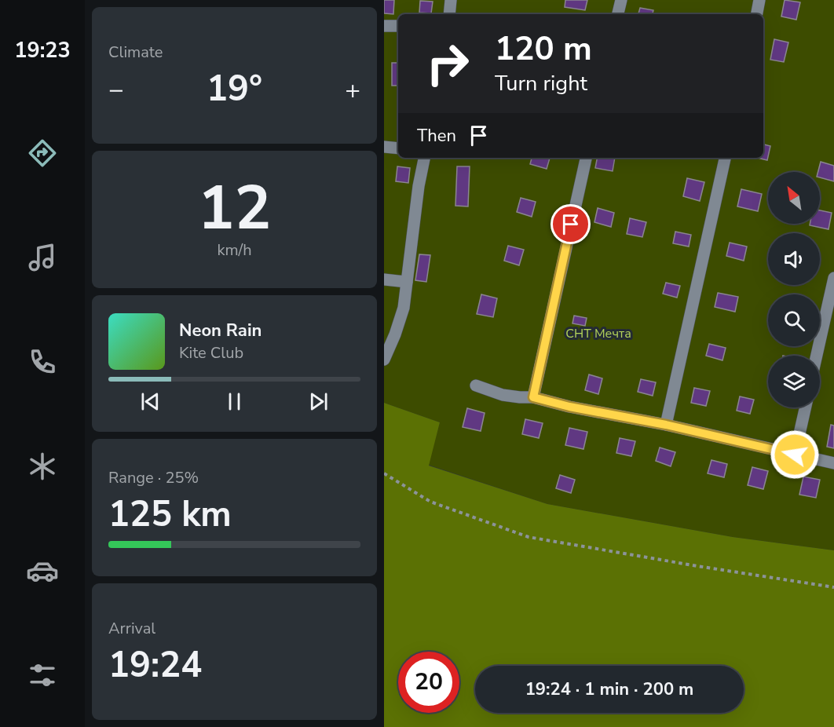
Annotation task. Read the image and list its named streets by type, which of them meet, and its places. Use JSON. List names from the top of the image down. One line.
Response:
{"parks":["СНТ Мечта"],"north":"top left","page":{"tabs":"19:23","tile":["Climate",["12","km/h"],["Range · 25%","125 km"],["Arrival","19:24"]],"turn":["120 m","Turn right"],"heat":["−","19°","+"],"then":"Then","song":["Neon Rain","Kite Club"],"limit":"20","trip":"19:24 · 1 min · 200 m"}}
